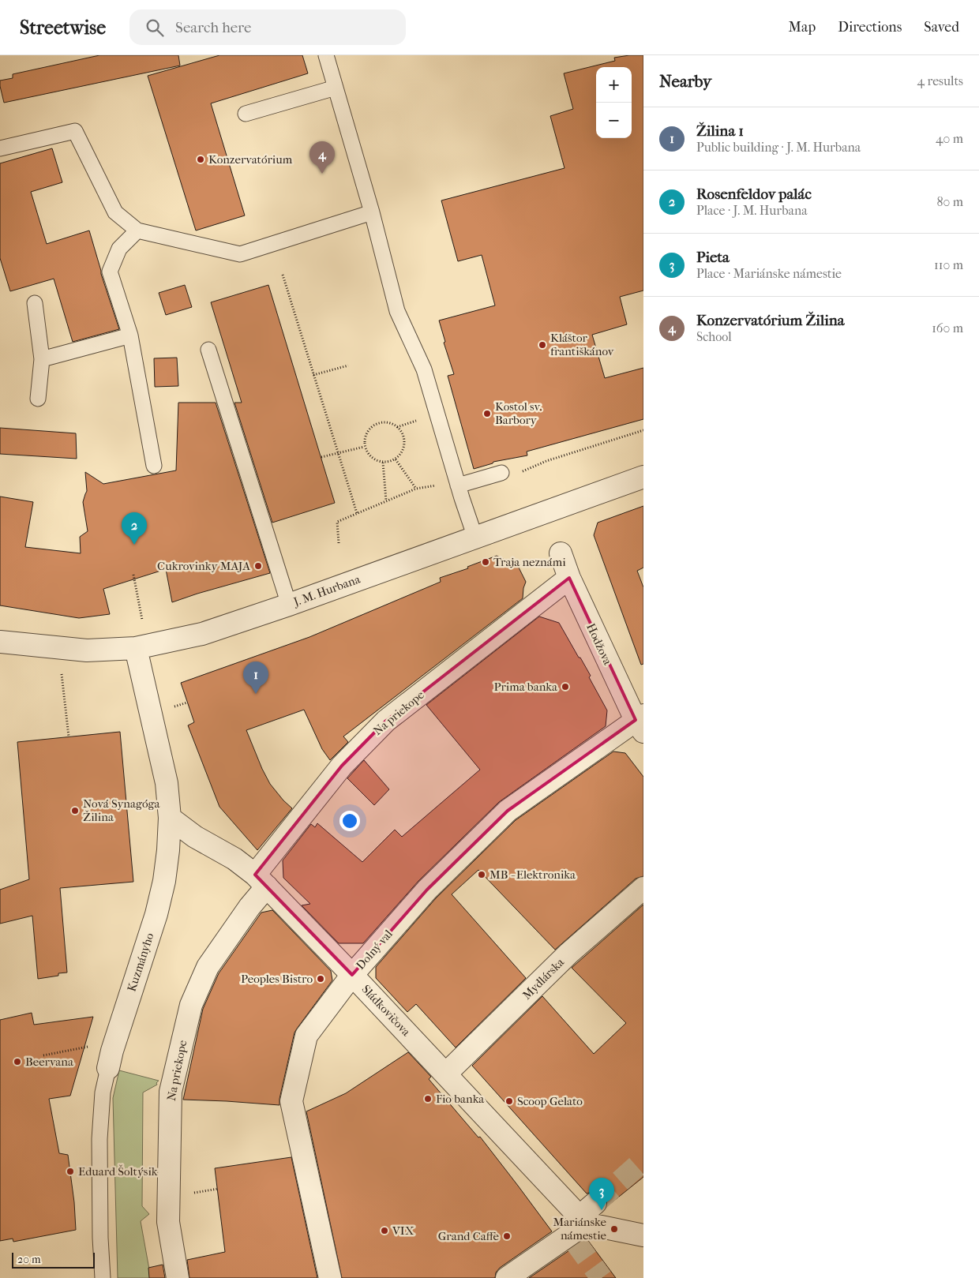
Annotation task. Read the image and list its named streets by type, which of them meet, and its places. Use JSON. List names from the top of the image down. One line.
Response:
{"streets":{"street":["J. M. Hurbana","Hodžova","Na priekope","Dolný val","Kuzmányho","Mydlárska","Sládkovičova"]},"crossings":[["J. M. Hurbana","Kuzmányho"],["Hodžova","Na priekope"],["Hodžova","Dolný val"],["Na priekope","Sládkovičova"],["Dolný val","Sládkovičova"],["Kuzmányho","Sládkovičova"],["Mydlárska","Sládkovičova"]],"places":["Konzervatórium","Kláštor františkánov","Kostol sv. Barbory","Traja neznámi","Cukrovinky MAJA","Prima banka","Nová Synagóga Žilina","MB - Elektronika","Peoples Bistro","Beervana","Fio banka","Scoop Gelato","Eduard Šoltýsik","Mariánske námestie","VIX","Grand Caffe"],"scale_bar":"20 m","page":{"header":"Streetwise","search":"Search here","nav":["Map","Directions","Saved"],"heading":["Nearby","4 results"],"map_buttons":["+","−"],"list":[{"mark":"1","name":"Žilina 1","note":"Public building · J. M. Hurbana","value":"40 m"},{"mark":"2","name":"Rosenfeldov palác","note":"Place · J. M. Hurbana","value":"80 m"},{"mark":"3","name":"Pieta","note":"Place · Mariánske námestie","value":"110 m"},{"mark":"4","name":"Konzervatórium Žilina","note":"School","value":"160 m"}],"pins":["4","2","1","3"],"scale":"20 m"}}
